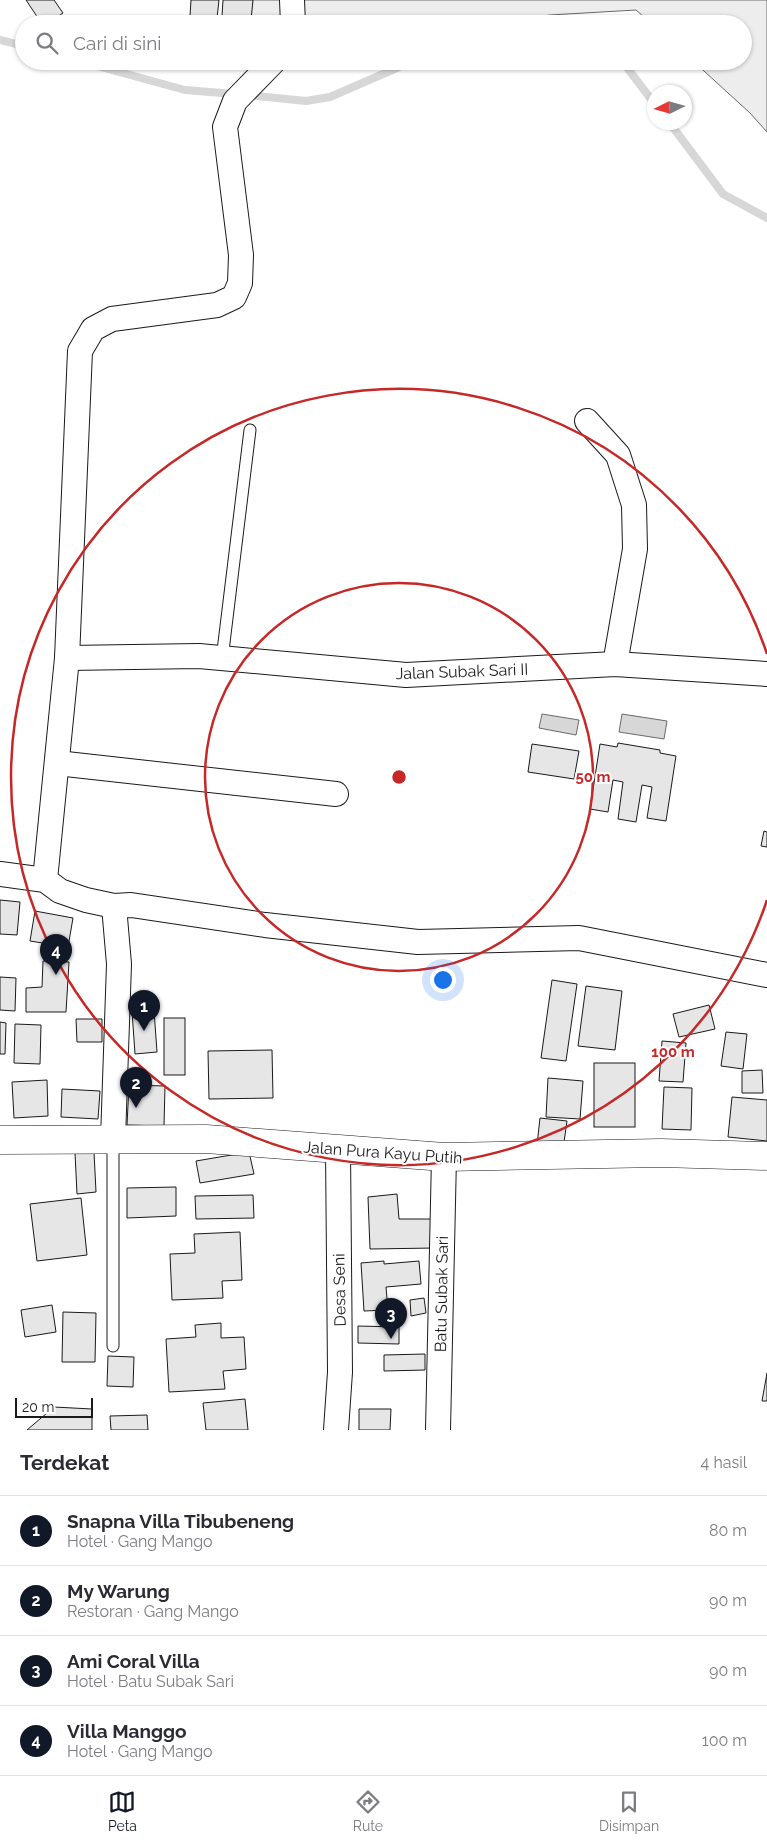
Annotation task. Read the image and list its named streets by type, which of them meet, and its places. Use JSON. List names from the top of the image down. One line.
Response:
{"streets":{"street":["Jalan Subak Sari II","Jalan Pura Kayu Putih","Desa Seni","Batu Subak Sari"]},"crossings":[["Jalan Pura Kayu Putih","Desa Seni"],["Jalan Pura Kayu Putih","Batu Subak Sari"]],"scale_bar":"20 m","north":"left","page":{"search":"Cari di sini","pins":["4","1","2","3"],"scale":"20 m","heading":["Terdekat","4 hasil"],"list":[{"mark":"1","name":"Snapna Villa Tibubeneng","note":"Hotel · Gang Mango","value":"80 m"},{"mark":"2","name":"My Warung","note":"Restoran · Gang Mango","value":"90 m"},{"mark":"3","name":"Ami Coral Villa","note":"Hotel · Batu Subak Sari","value":"90 m"},{"mark":"4","name":"Villa Manggo","note":"Hotel · Gang Mango","value":"100 m"}],"nav":["Peta","Rute","Disimpan"]},"rings":["50 m","100 m"]}
